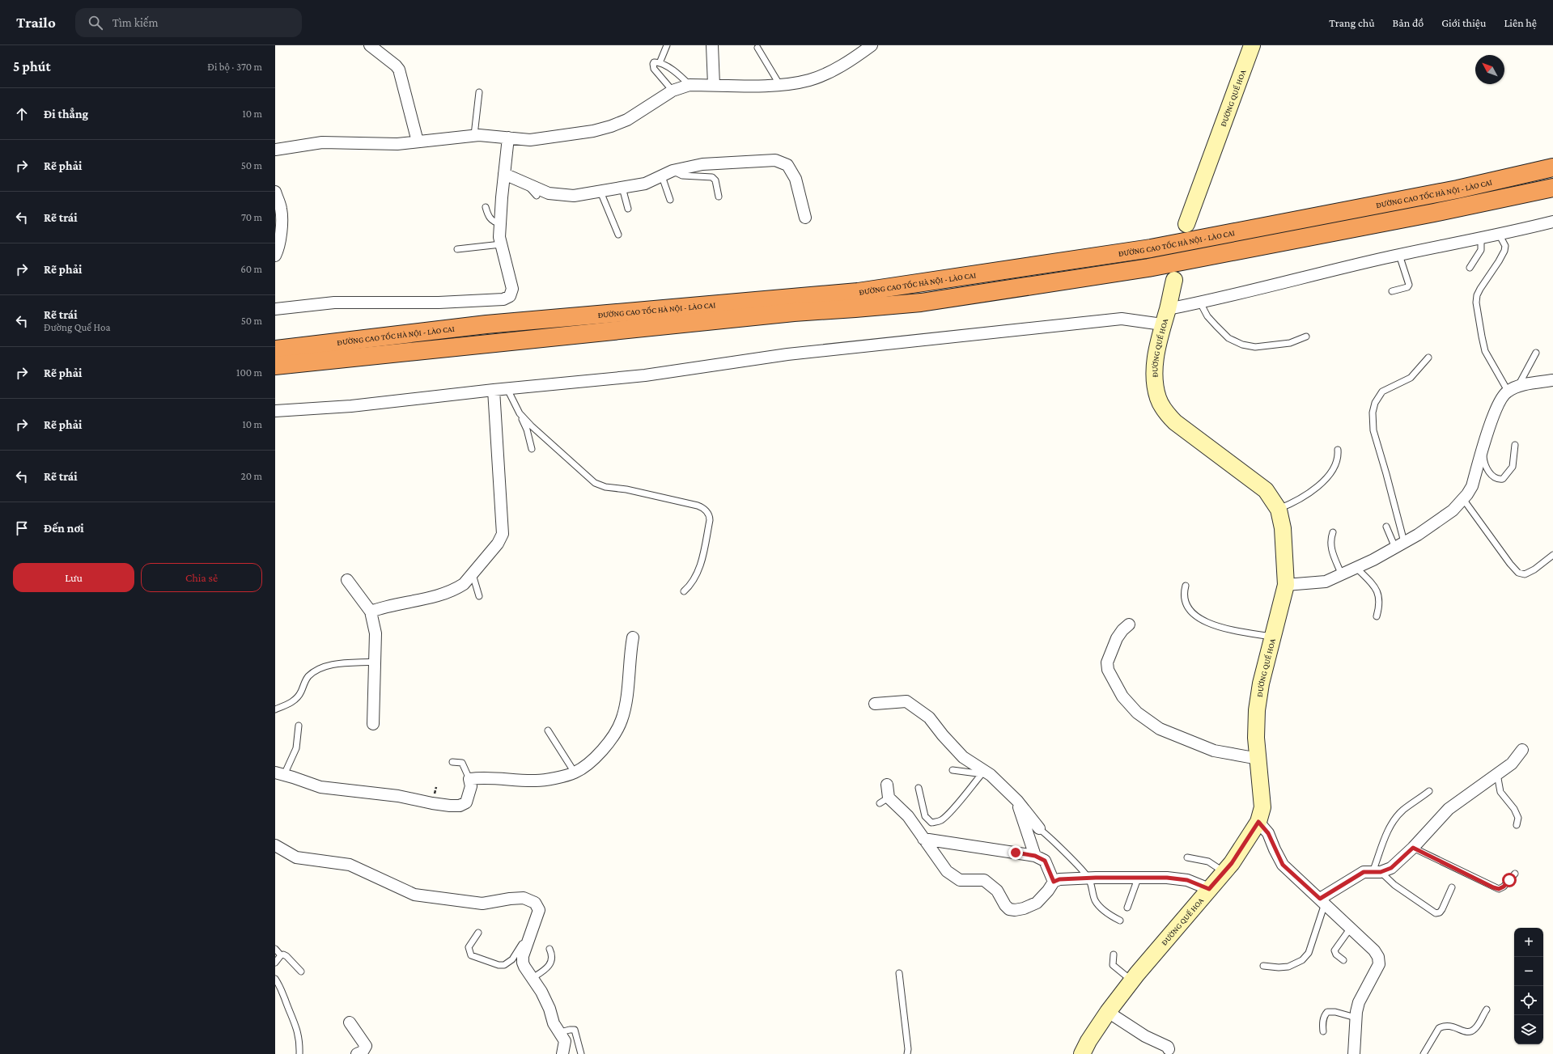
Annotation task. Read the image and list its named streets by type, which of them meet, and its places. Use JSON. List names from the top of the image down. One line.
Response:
{"streets":{"highway":["ĐƯỜNG CAO TỐC HÀ NỘI - LÀO CAI"],"street":["ĐƯỜNG QUẾ HOA"]},"north":"top left","page":{"header":"Trailo","search":"Tìm kiếm","nav":["Trang chủ","Bản đồ","Giới thiệu","Liên hệ"],"heading":["5 phút","Đi bộ · 370 m"],"list":[["Đi thẳng","10 m"],["Rẽ phải","50 m"],["Rẽ trái","70 m"],["Rẽ phải","60 m"],["Rẽ trái","Đường Quế Hoa","50 m"],["Rẽ phải","100 m"],["Rẽ phải","10 m"],["Rẽ trái","20 m"],"Đến nơi"],"buttons":["Lưu","Chia sẻ"],"map_buttons":["+","−"]}}
